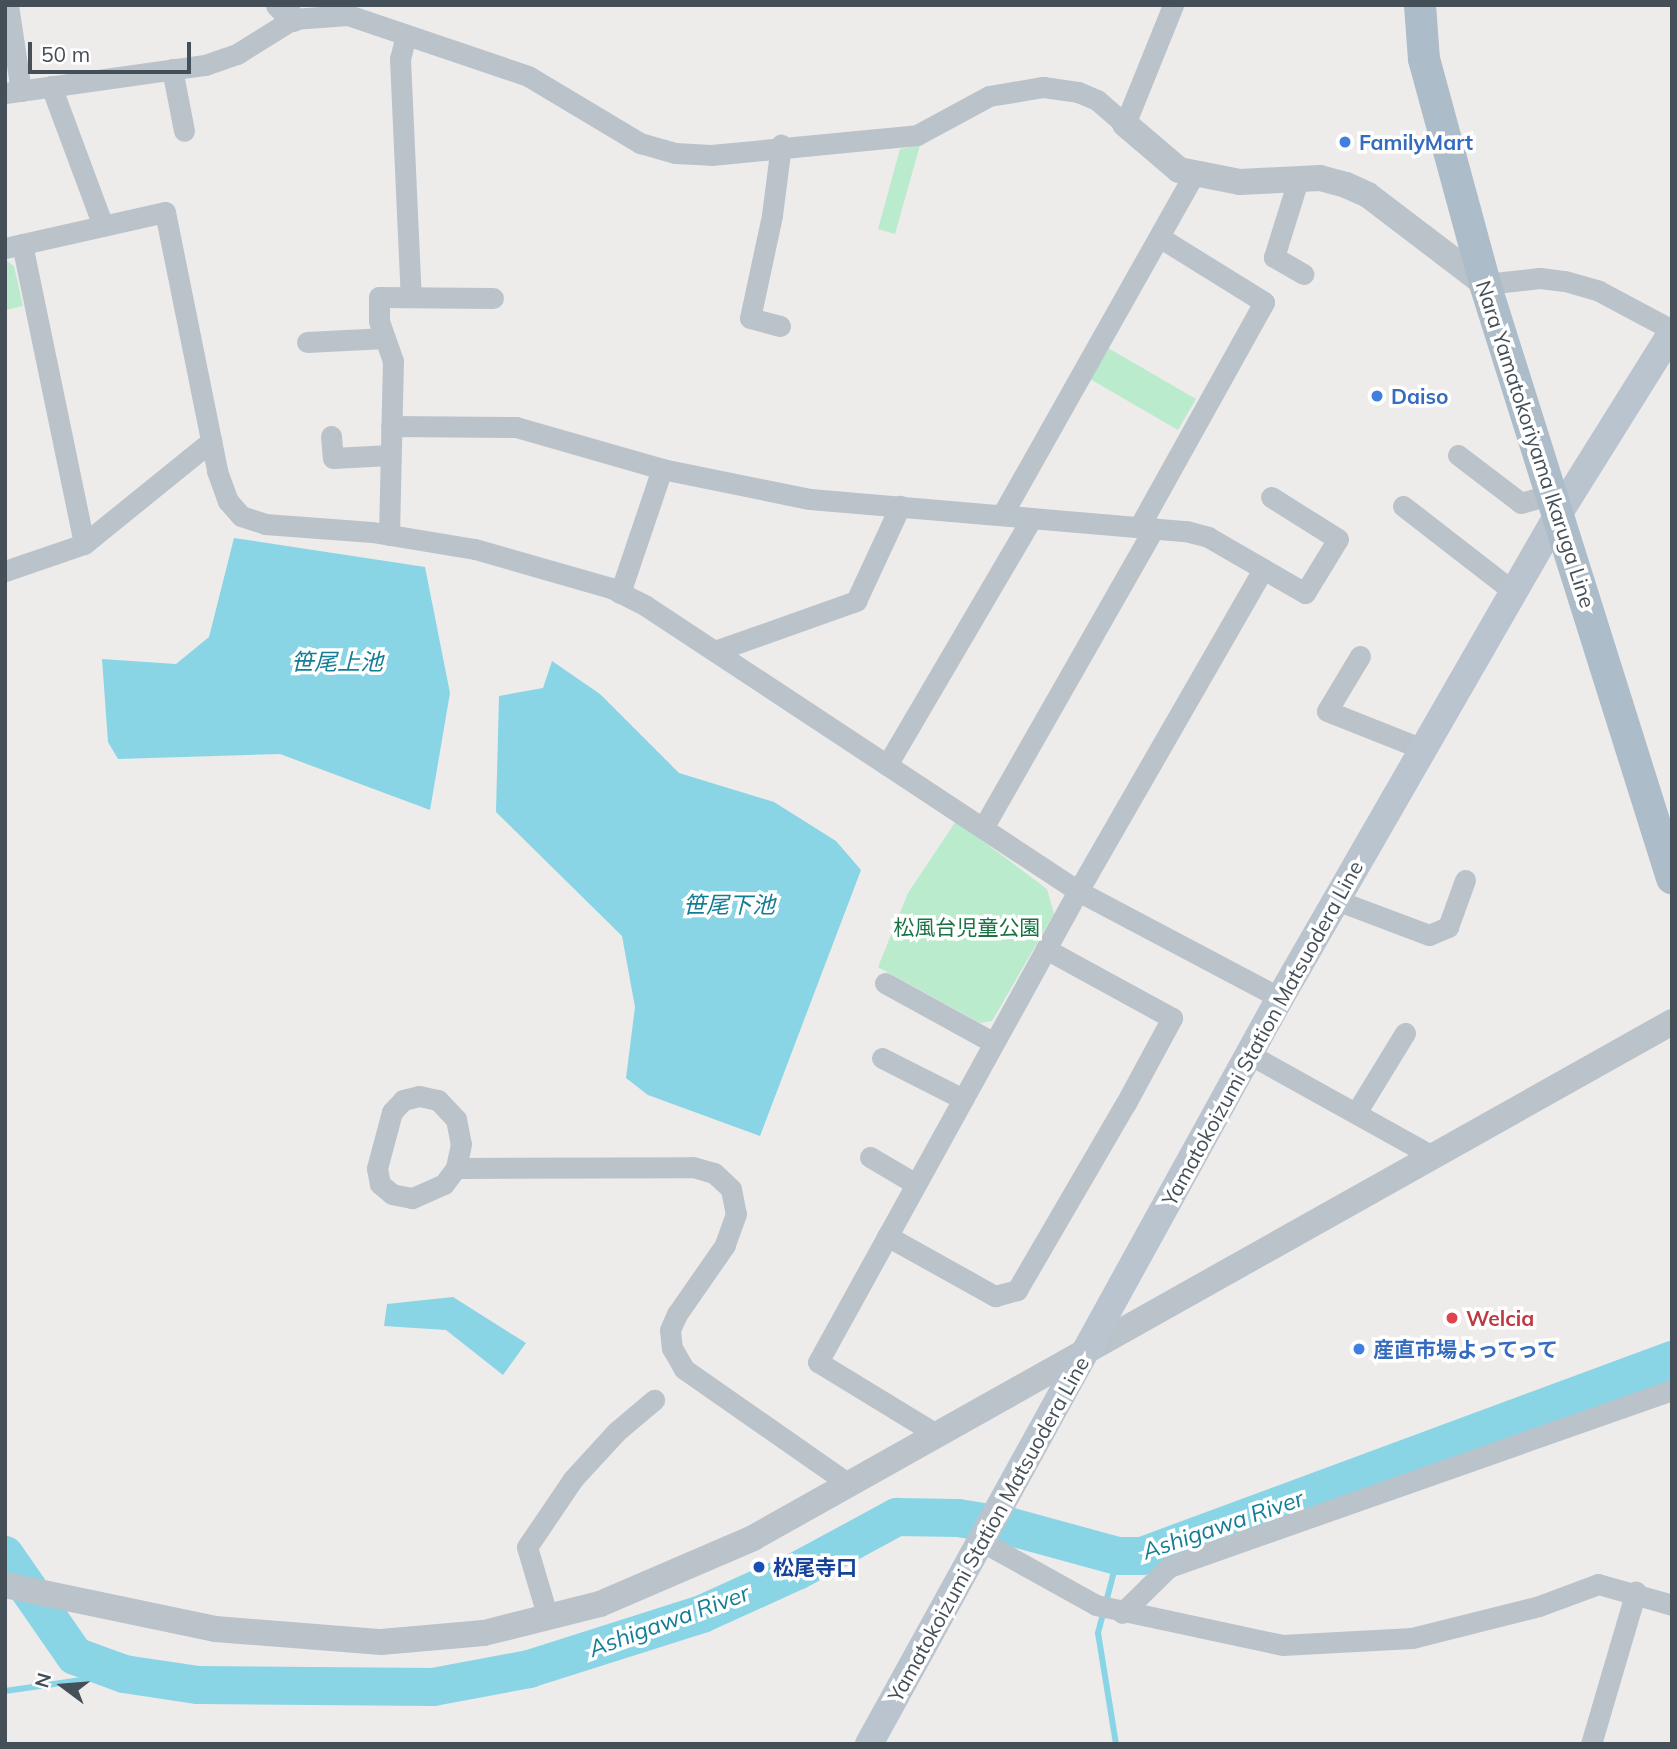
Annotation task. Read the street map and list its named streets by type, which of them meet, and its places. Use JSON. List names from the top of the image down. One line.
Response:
{"streets":{"main road":["Nara Yamatokoriyama Ikaruga Line","Yamatokoizumi Station Matsuodera Line"]},"crossings":[["Nara Yamatokoriyama Ikaruga Line","Yamatokoizumi Station Matsuodera Line"]],"water":["笹尾上池","笹尾下池","Ashigawa River"],"parks":["松風台児童公園"],"places":["FamilyMart","Daiso","Welcia","産直市場よってって","松尾寺口"],"scale_bar":"50 m","north":"left"}
